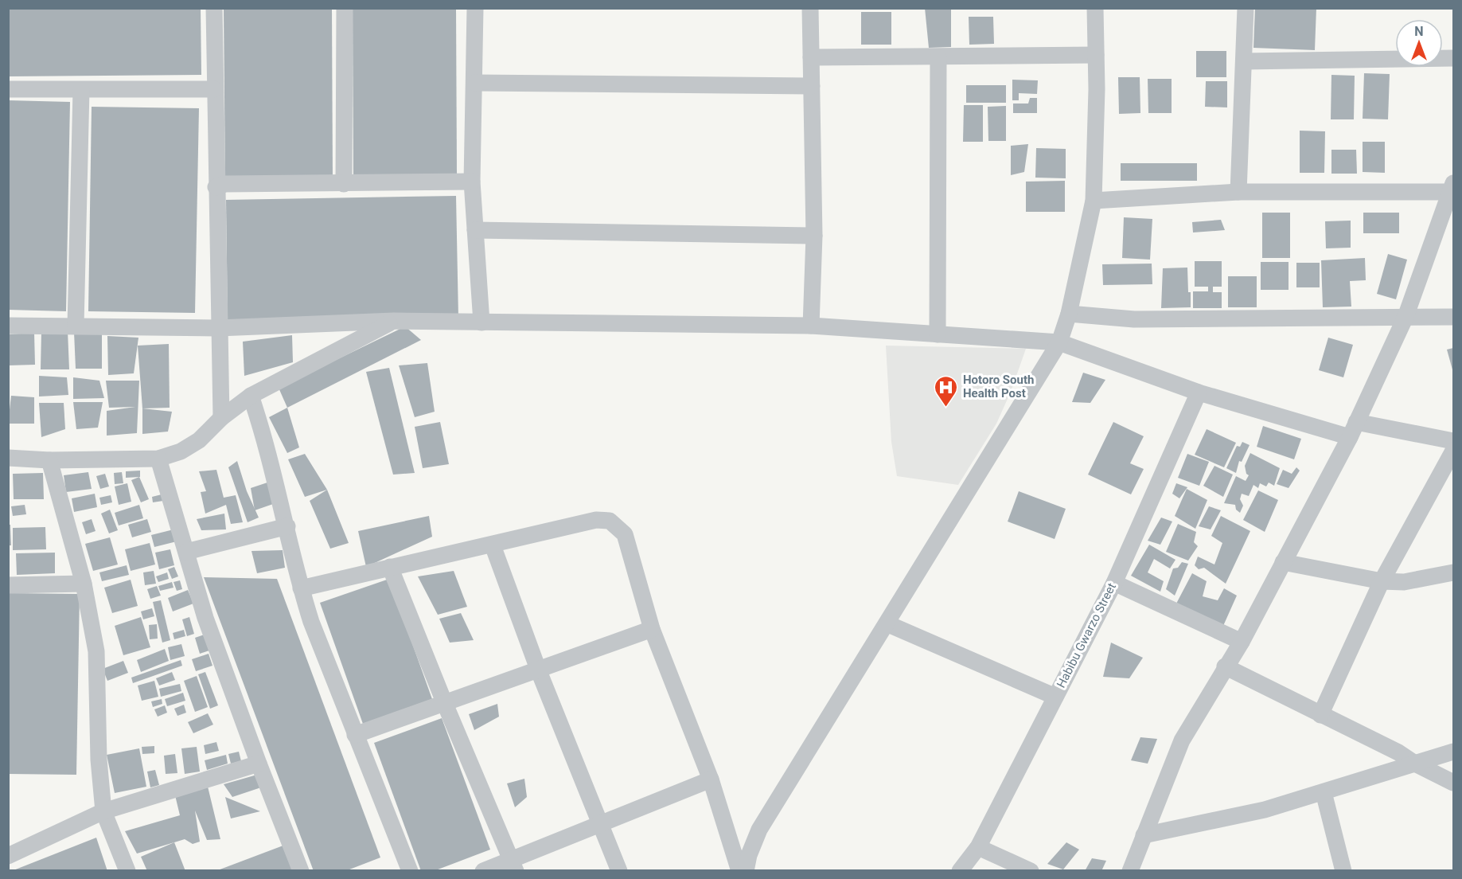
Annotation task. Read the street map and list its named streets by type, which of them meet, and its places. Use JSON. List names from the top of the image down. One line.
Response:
{"streets":{"street":["Habibu Gwarzo Street"]},"places":{"hospital":["Hotoro South Health Post"]},"north":"top"}
